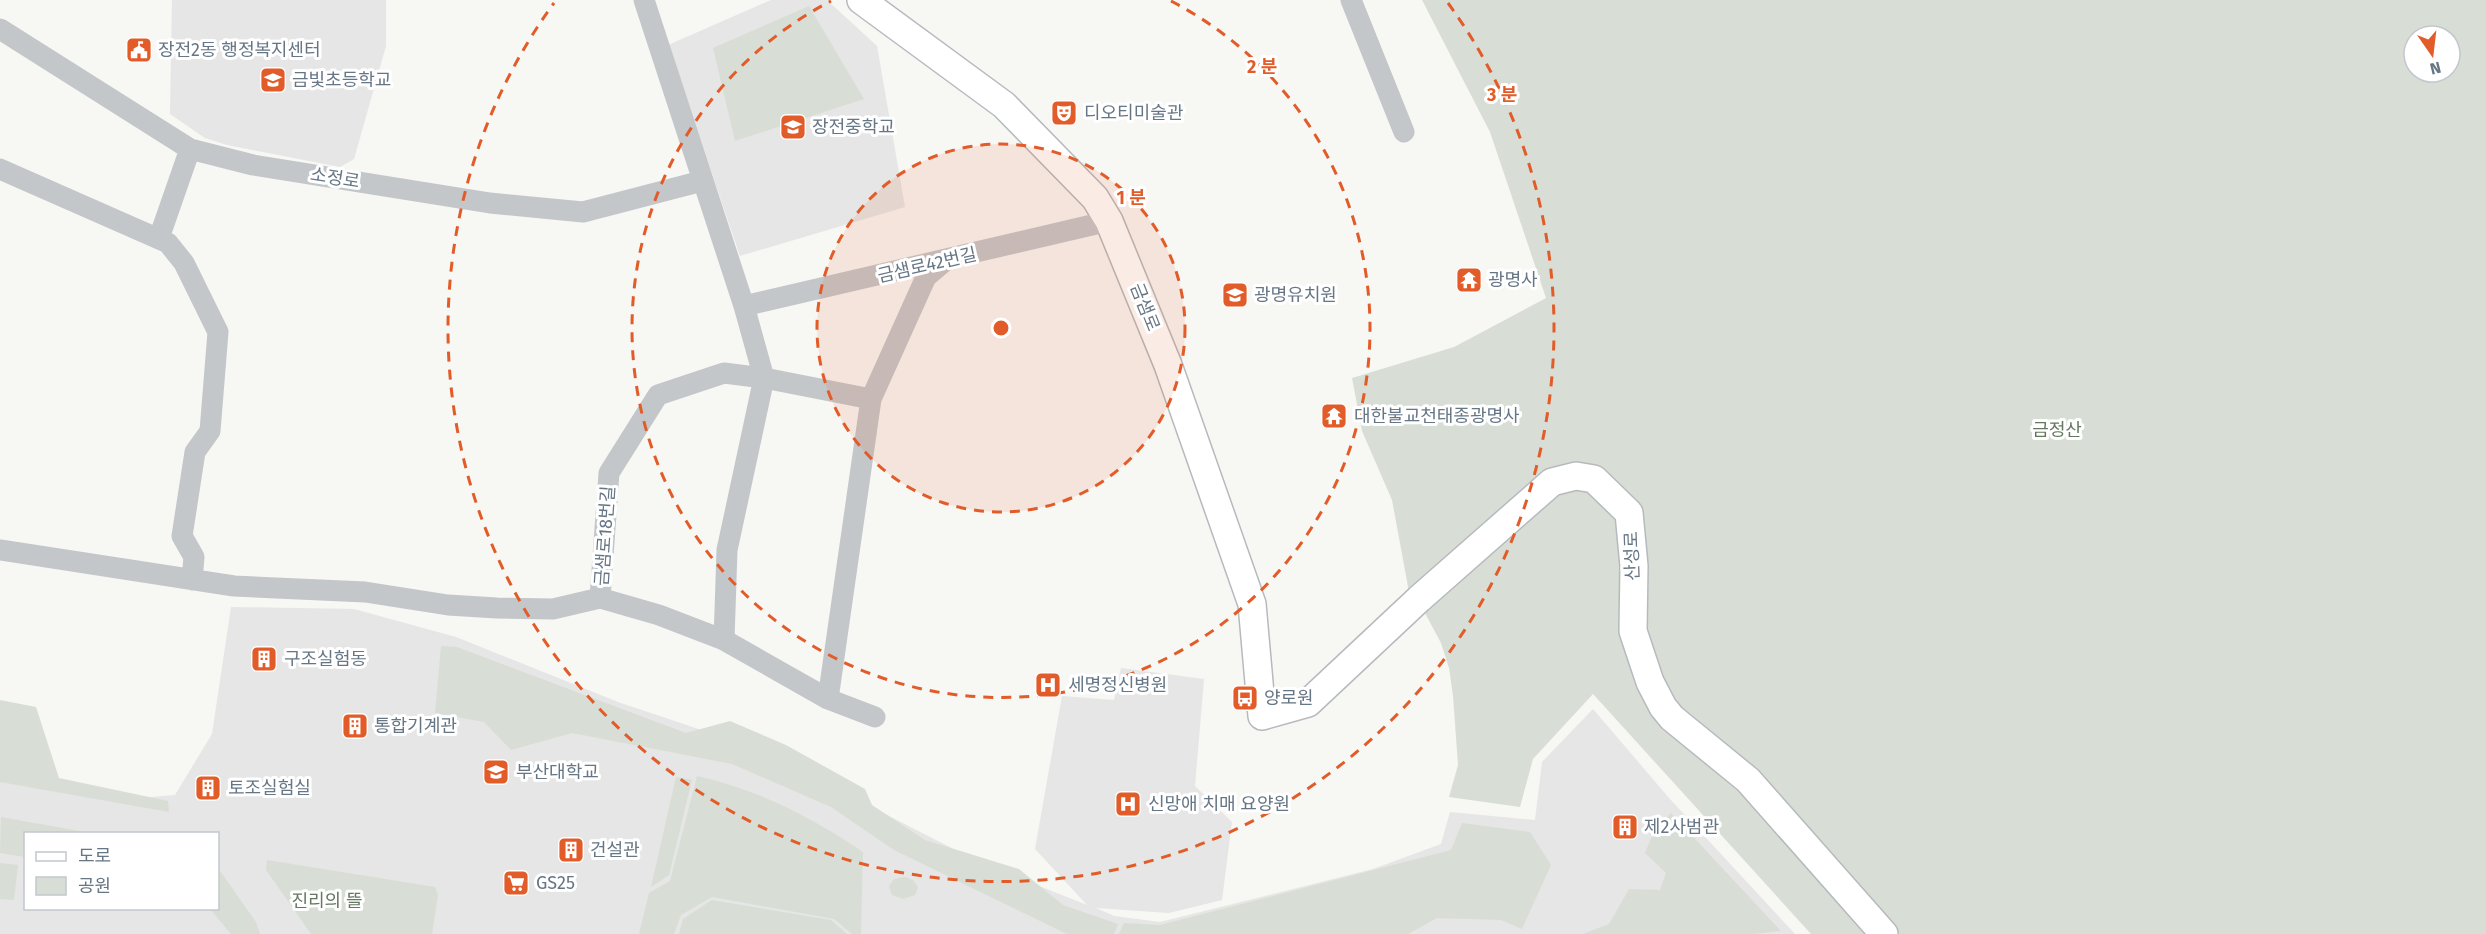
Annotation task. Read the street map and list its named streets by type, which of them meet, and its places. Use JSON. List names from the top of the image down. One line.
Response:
{"streets":{"main road":["금샘로","산성로"],"street":["소정로","금샘로42번길","금샘로18번길"]},"crossings":[["금샘로42번길","금샘로"],["금샘로","산성로"]],"parks":["금정산","진리의 뜰"],"places":{"public building":["장전2동 행정복지센터"],"school or university":["금빛초등학교","장전중학교","광명유치원","부산대학교"],"theatre":["디오티미술관"],"temple":["광명사","대한불교천태종광명사"],"building":["구조실험동","통합기계관","토조실험실","제2사범관","건설관"],"hospital":["세명정신병원","신망애 치매 요양원"],"bus stop":["양로원"],"supermarket":["GS25"]},"legend":["도로","공원"],"north":"bottom","rings":["2 분","3 분","1 분"]}
